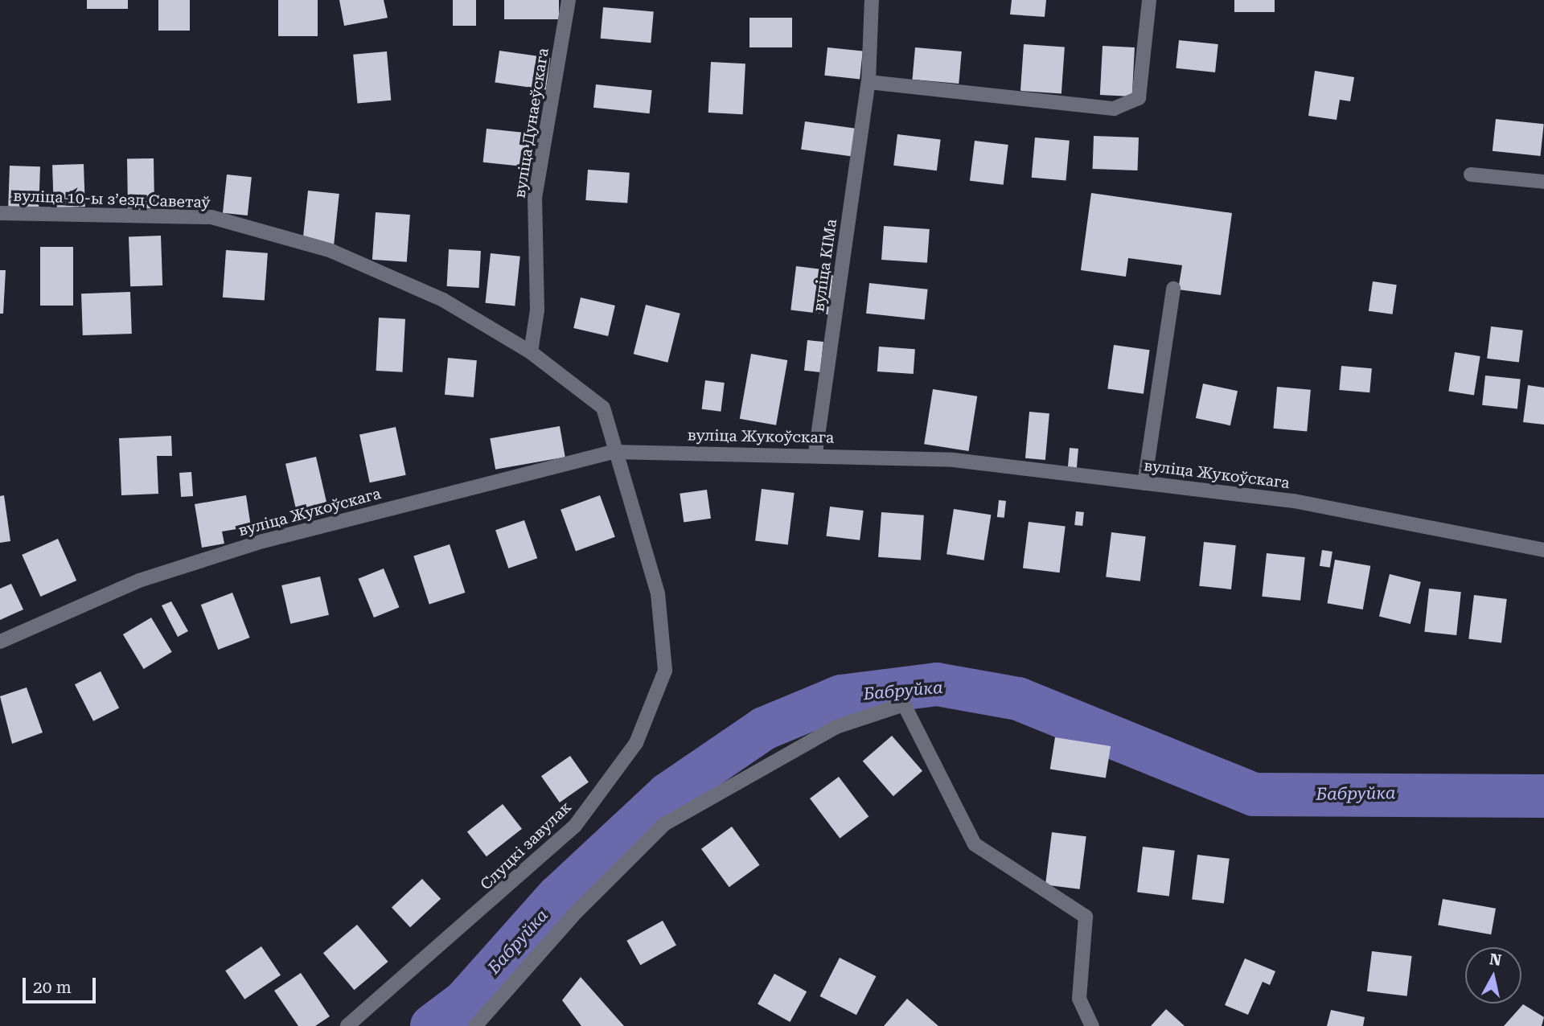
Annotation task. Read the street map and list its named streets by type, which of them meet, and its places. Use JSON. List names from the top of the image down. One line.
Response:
{"streets":{"street":["вуліца Дунаеўскага","вуліца 10-ы зʼезд Саветаў","вуліца КІМа","вуліца Жукоўскага","Слуцкі завулак"]},"crossings":[["вуліца Дунаеўскага","вуліца 10-ы зʼезд Саветаў"],["вуліца 10-ы зʼезд Саветаў","вуліца Жукоўскага"],["вуліца 10-ы зʼезд Саветаў","Слуцкі завулак"],["вуліца КІМа","вуліца Жукоўскага"],["вуліца Жукоўскага","Слуцкі завулак"]],"water":["Бабруйка"],"scale_bar":"20 m","north":"top"}
